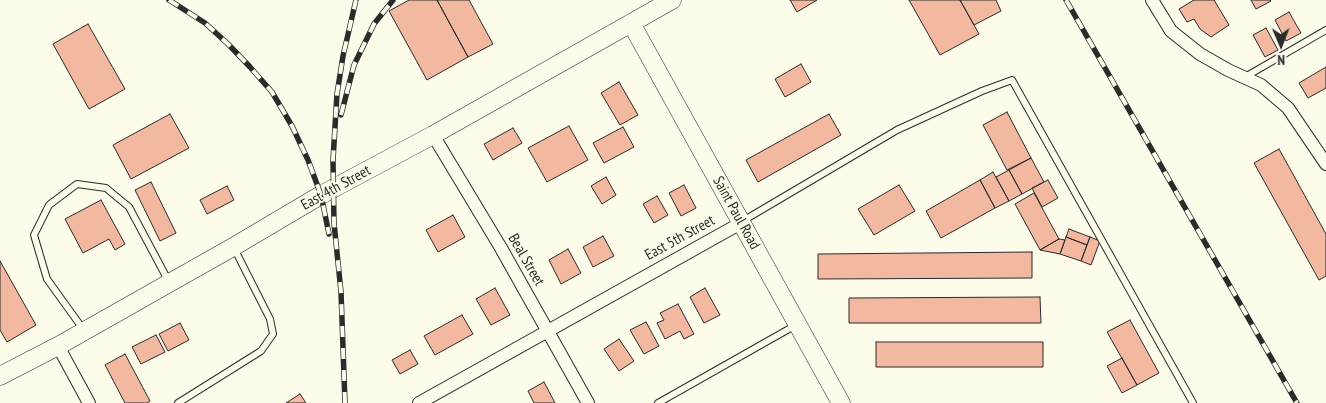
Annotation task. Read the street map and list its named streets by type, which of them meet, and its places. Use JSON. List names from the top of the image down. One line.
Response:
{"streets":{"main road":["East 4th Street","Saint Paul Road"],"street":["East 5th Street","Beal Street"]},"crossings":[["East 4th Street","Saint Paul Road"],["East 4th Street","Beal Street"],["Saint Paul Road","East 5th Street"],["East 5th Street","Beal Street"]],"north":"bottom"}
